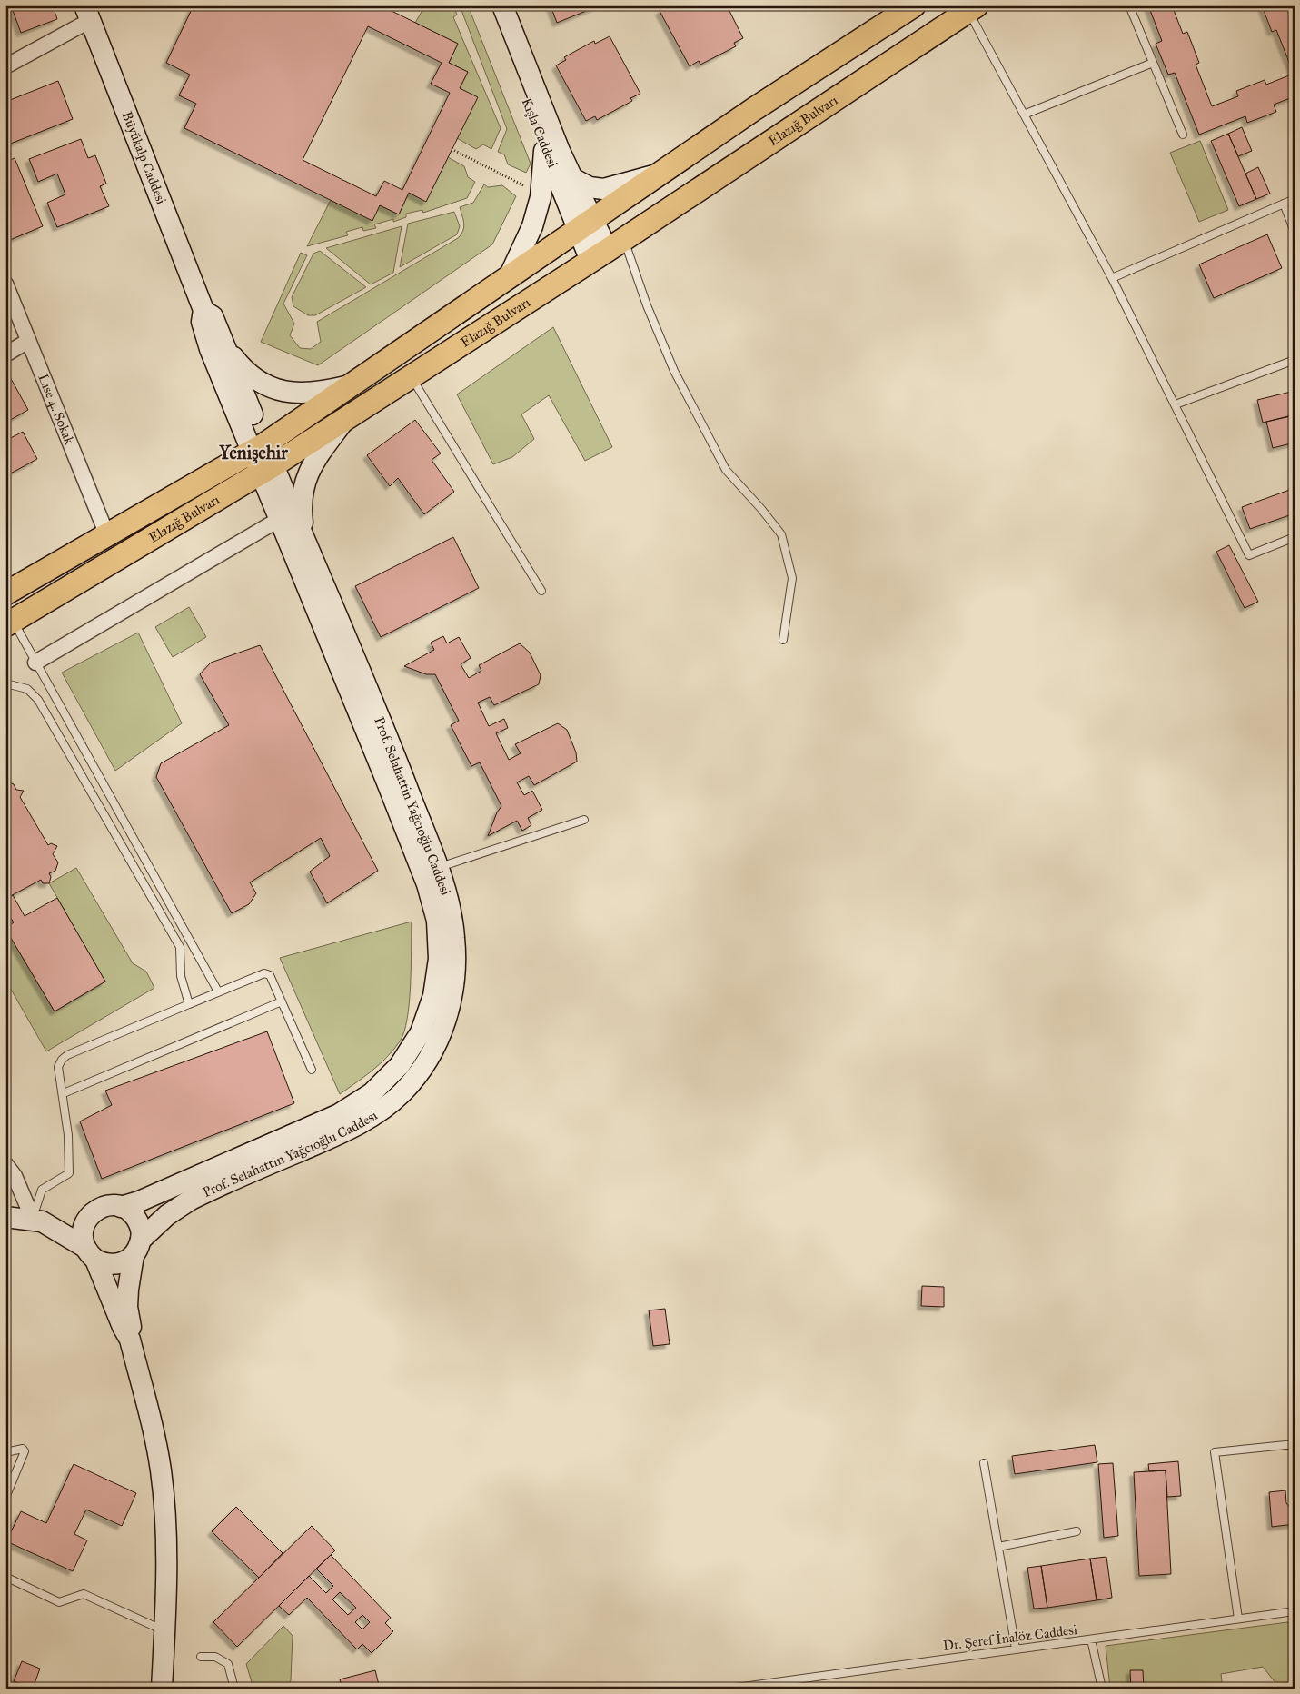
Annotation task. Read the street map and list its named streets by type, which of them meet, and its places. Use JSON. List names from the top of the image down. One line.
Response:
{"streets":{"main road":["Elazığ Bulvarı"],"street":["Kışla Caddesi","Büyükalp Caddesi","Lise 4. Sokak","Prof. Selahattin Yağcıoğlu Caddesi"],"lane":["Dr. Şeref İnalöz Caddesi"]},"crossings":[["Elazığ Bulvarı","Kışla Caddesi"],["Elazığ Bulvarı","Büyükalp Caddesi"],["Elazığ Bulvarı","Lise 4. Sokak"],["Elazığ Bulvarı","Prof. Selahattin Yağcıoğlu Caddesi"],["Büyükalp Caddesi","Prof. Selahattin Yağcıoğlu Caddesi"]],"districts":["Yenişehir"]}
